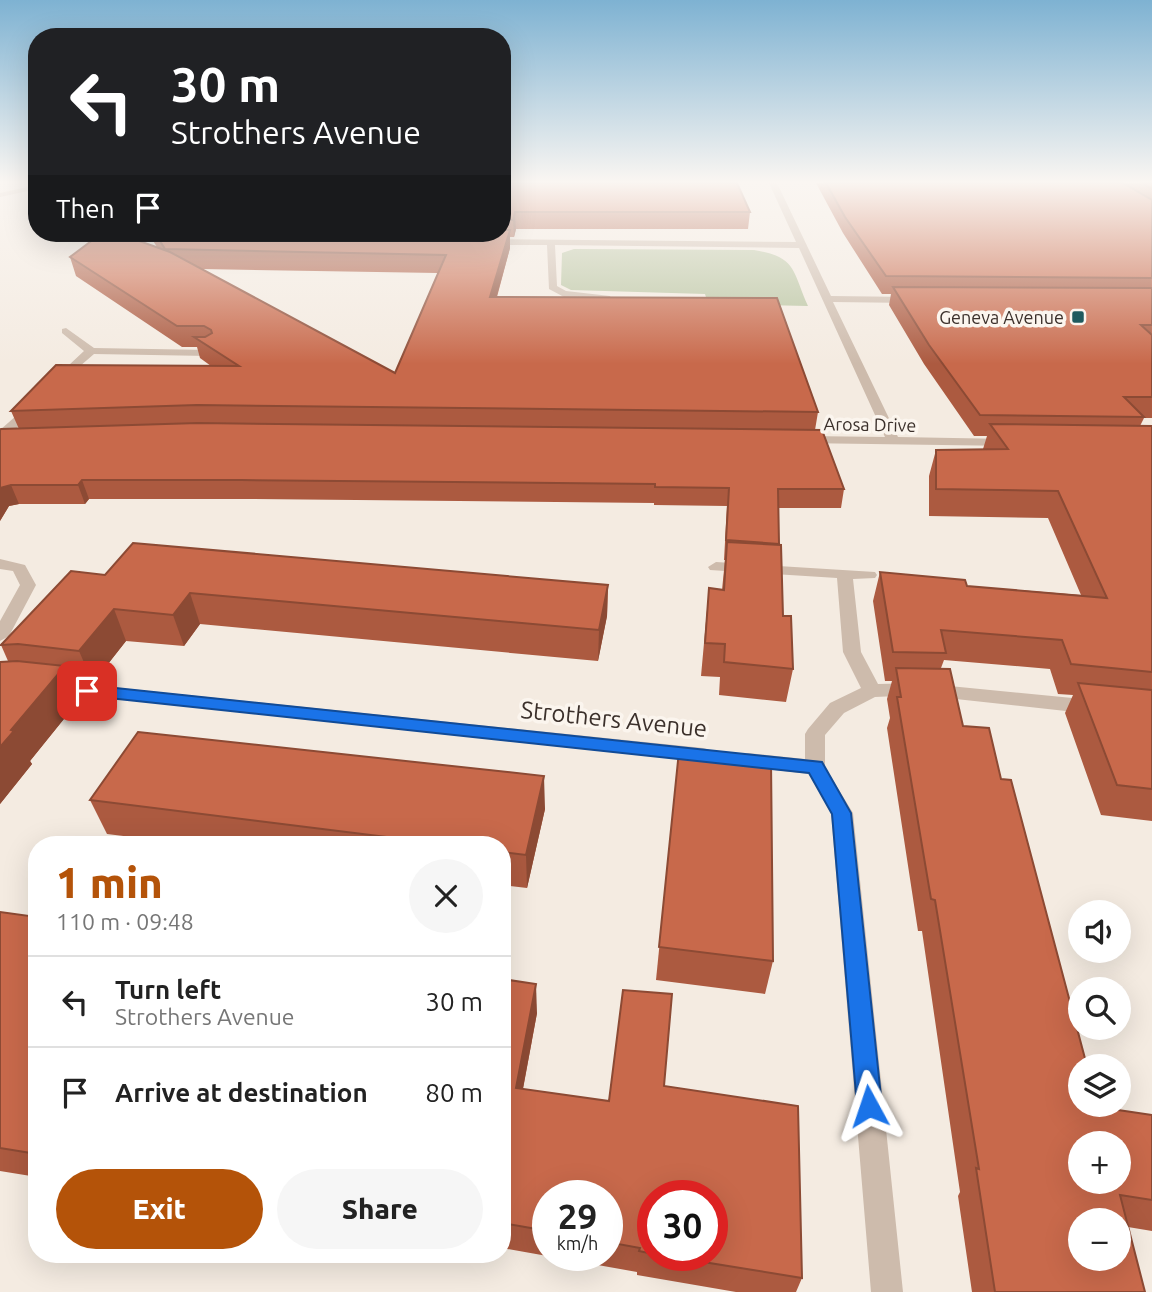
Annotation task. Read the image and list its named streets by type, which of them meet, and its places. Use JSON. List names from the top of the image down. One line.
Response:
{"streets":{"street":["Arosa Drive","Strothers Avenue"]},"places":{"transit":["Geneva Avenue"]},"page":{"turn":["30 m","Strothers Avenue"],"then":"Then","heading":["1 min","110 m · 09:48"],"map_buttons":["+","−"],"list":[{"name":"Turn left","note":"Strothers Avenue","value":"30 m"},{"name":"Arrive at destination","value":"80 m"}],"buttons":["Exit","Share"],"speed":"29 km/h","limit":"30"}}
